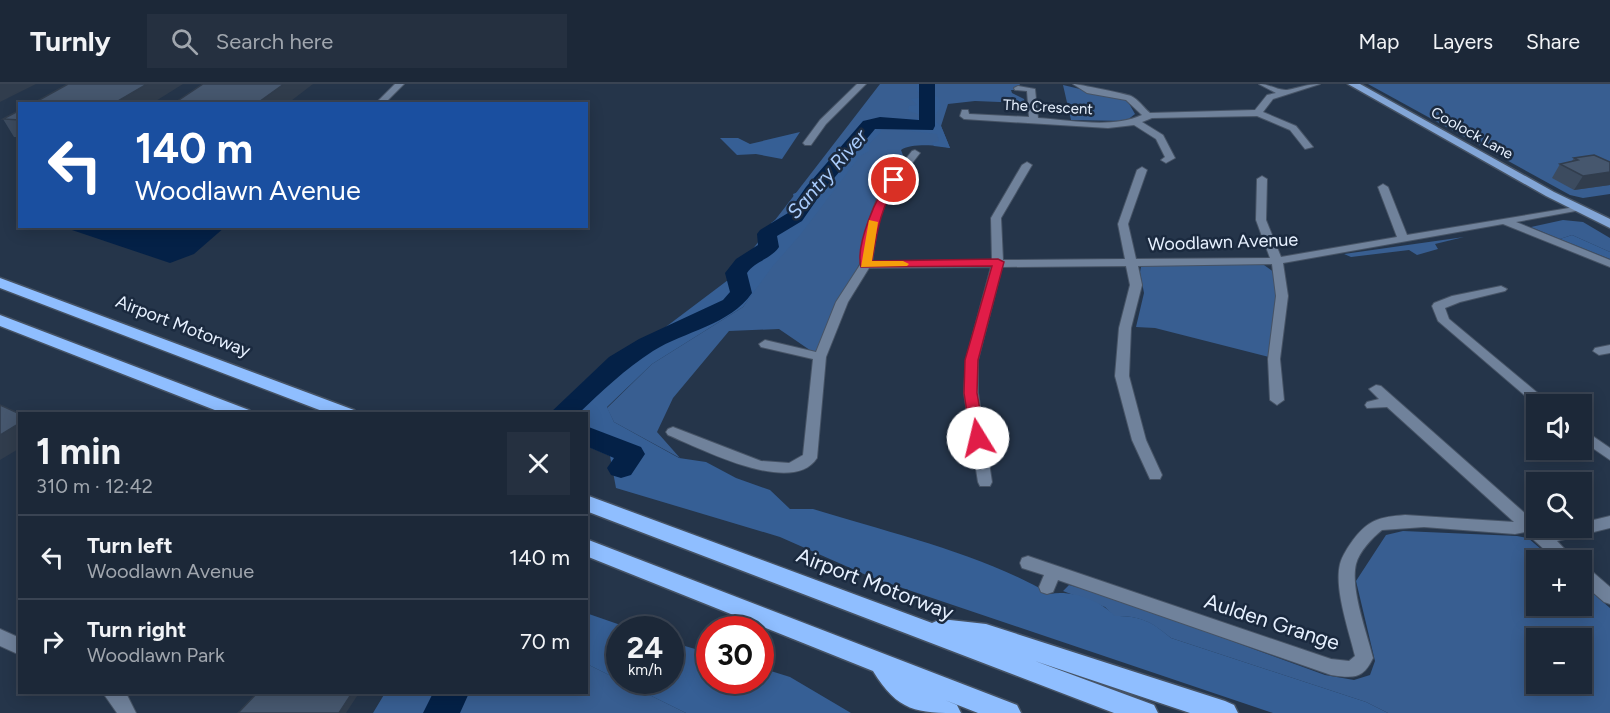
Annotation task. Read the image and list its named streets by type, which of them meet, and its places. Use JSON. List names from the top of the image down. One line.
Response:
{"streets":{"highway":["Airport Motorway"],"main road":["Coolock Lane"],"street":["The Crescent","Woodlawn Avenue","Aulden Grange"]},"crossings":[["Coolock Lane","Woodlawn Avenue"]],"water":["Santry River"],"page":{"header":"Turnly","search":"Search here","nav":["Map","Layers","Share"],"turn":["140 m","Woodlawn Avenue"],"map_buttons":["+","−"],"heading":["1 min","310 m · 12:42"],"list":[{"name":"Turn left","note":"Woodlawn Avenue","value":"140 m"},{"name":"Turn right","note":"Woodlawn Park","value":"70 m"}],"speed":"24 km/h","limit":"30"}}
